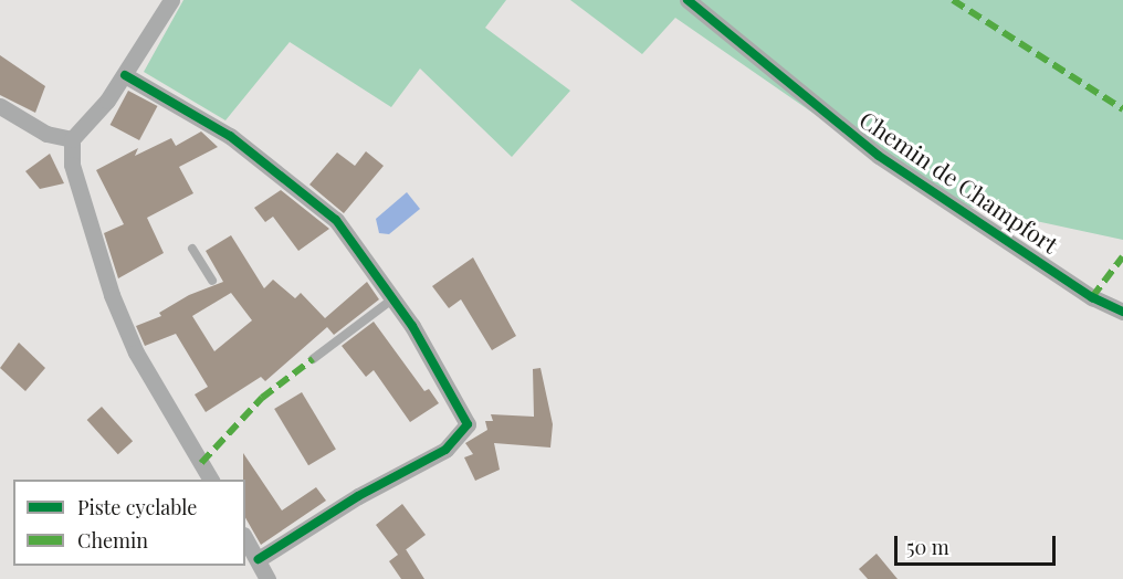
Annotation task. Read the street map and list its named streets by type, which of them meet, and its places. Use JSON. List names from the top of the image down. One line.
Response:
{"streets":{"street":["Chemin de Champfort"]},"legend":["Piste cyclable","Chemin"],"scale_bar":"50 m"}
